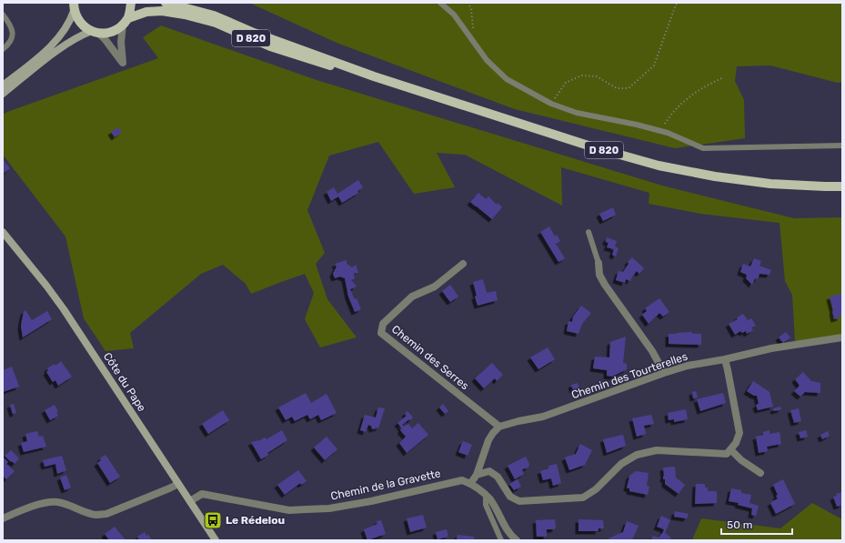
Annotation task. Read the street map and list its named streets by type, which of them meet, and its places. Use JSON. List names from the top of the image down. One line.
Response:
{"streets":{"main road":["D 820","Côte du Pape"],"street":["Chemin des Serres","Chemin des Tourterelles","Chemin de la Gravette"]},"crossings":[["Chemin des Serres","Chemin des Tourterelles"],["Côte du Pape","Chemin de la Gravette"]],"places":{"bus stop":["Le Rédelou"]},"scale_bar":"50 m"}
